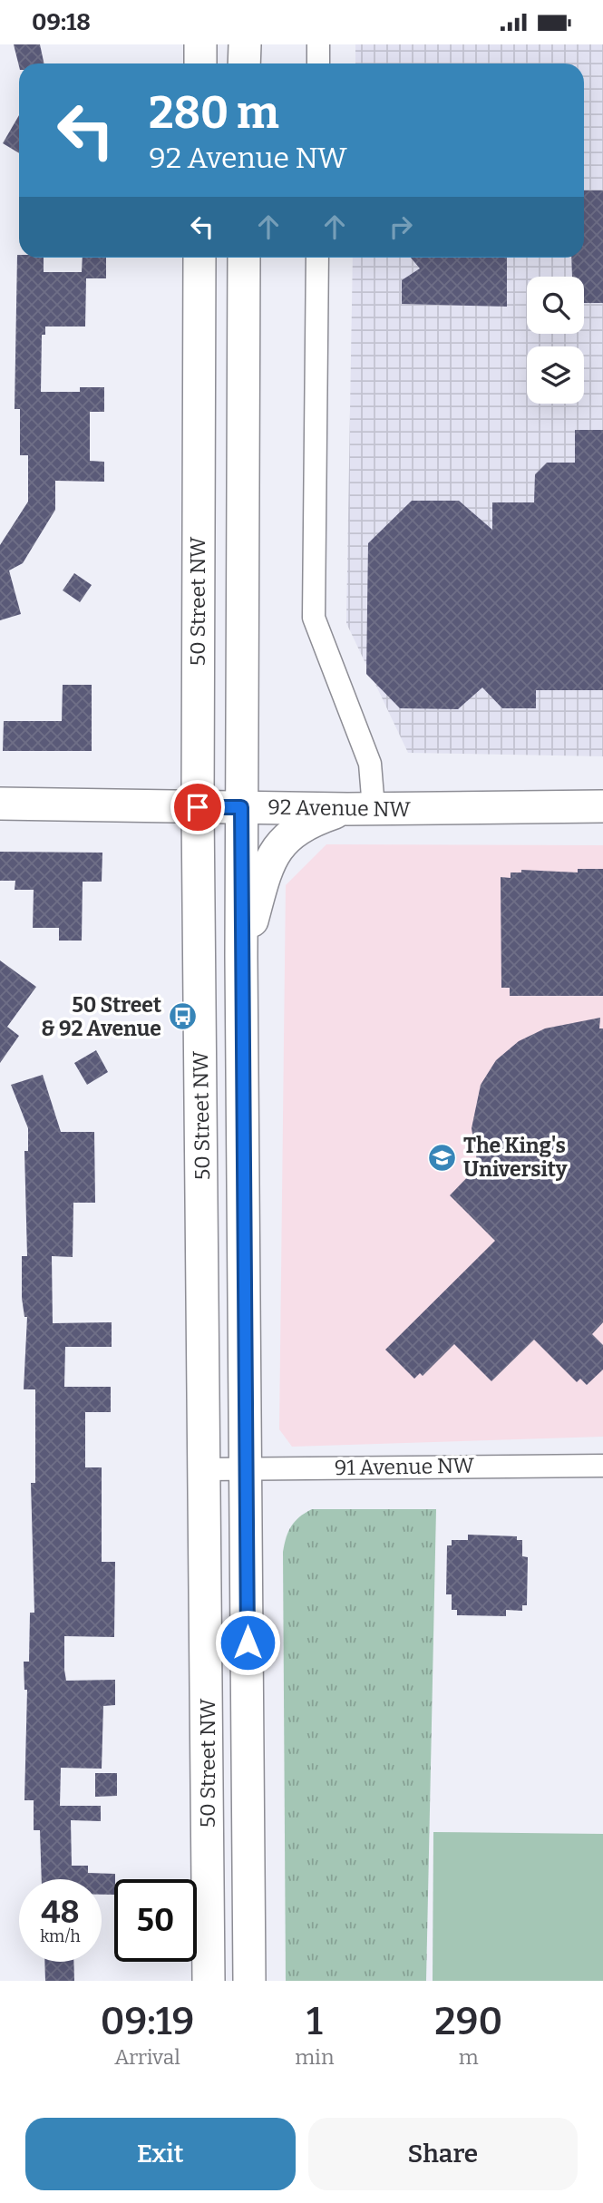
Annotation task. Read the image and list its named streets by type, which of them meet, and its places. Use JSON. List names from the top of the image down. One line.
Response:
{"streets":{"main road":["50 Street NW","92 Avenue NW"],"street":["91 Avenue NW"]},"crossings":[["50 Street NW","92 Avenue NW"],["50 Street NW","91 Avenue NW"]],"places":{"bus stop":["50 Street & 92 Avenue"],"school or university":["The King's University"]},"page":{"status":"09:18","turn":["280 m","92 Avenue NW"],"speed":"48 km/h","limit":"50","eta":["09:19","Arrival","1","min","290","m"],"buttons":["Exit","Share"]}}
